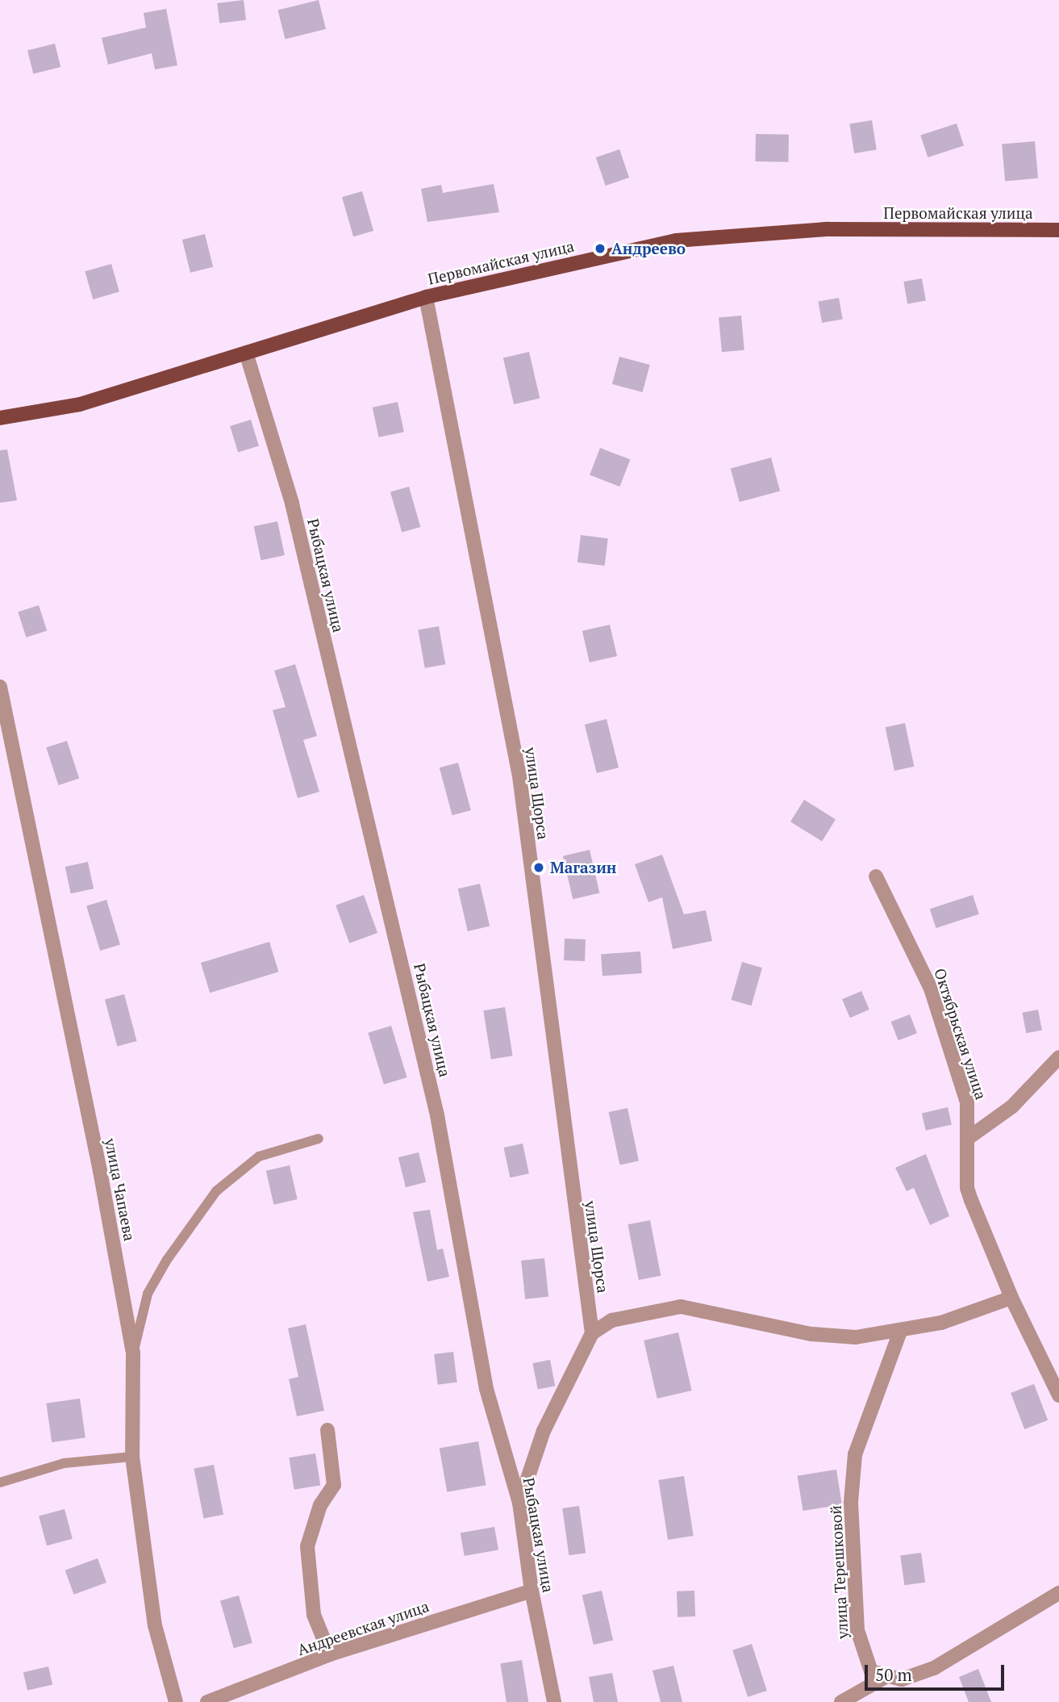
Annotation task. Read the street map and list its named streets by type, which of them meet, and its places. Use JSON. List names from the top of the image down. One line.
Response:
{"streets":{"main road":["Первомайская улица"],"street":["Рыбацкая улица","улица Щорса","Октябрьская улица","улица Чапаева","улица Терешковой","Андреевская улица"]},"crossings":[["Первомайская улица","Рыбацкая улица"],["Первомайская улица","улица Щорса"],["Рыбацкая улица","Андреевская улица"]],"places":["Андреево","Магазин"],"scale_bar":"50 m"}
